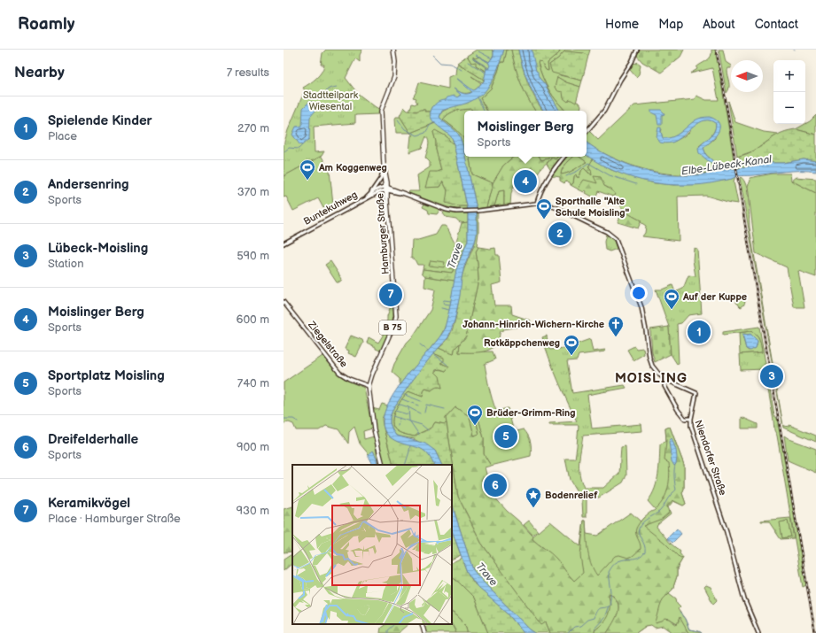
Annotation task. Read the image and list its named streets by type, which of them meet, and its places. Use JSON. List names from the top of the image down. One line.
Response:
{"streets":{"main road":["Buntekuhweg","Hamburger Straße","B 75","Ziegelstraße","Niendorfer Straße"]},"crossings":[["Buntekuhweg","Hamburger Straße"],["Buntekuhweg","B 75"],["Hamburger Straße","B 75"],["Hamburger Straße","Ziegelstraße"]],"districts":["MOISLING"],"water":["Elbe-Lübeck-Kanal","Trave"],"parks":["Stadtteilpark Wiesental"],"places":{"sports":["Am Koggenweg","Sporthalle \"Alte Schule Moisling\"","Auf der Kuppe","Rotkäppchenweg","Brüder-Grimm-Ring"],"church":["Johann-Hinrich-Wichern-Kirche"],"place":["Bodenrelief"]},"north":"left","page":{"header":"Roamly","nav":["Home","Map","About","Contact"],"heading":["Nearby","7 results"],"map_buttons":["+","−"],"list":[{"mark":"1","name":"Spielende Kinder","note":"Place","value":"270 m"},{"mark":"2","name":"Andersenring","note":"Sports","value":"370 m"},{"mark":"3","name":"Lübeck-Moisling","note":"Station","value":"590 m"},{"mark":"4","name":"Moislinger Berg","note":"Sports","value":"600 m"},{"mark":"5","name":"Sportplatz Moisling","note":"Sports","value":"740 m"},{"mark":"6","name":"Dreifelderhalle","note":"Sports","value":"900 m"},{"mark":"7","name":"Keramikvögel","note":"Place · Hamburger Straße","value":"930 m"}],"popup":["Moislinger Berg","Sports"],"pins":["4","2","7","1","3","5","6"]}}
